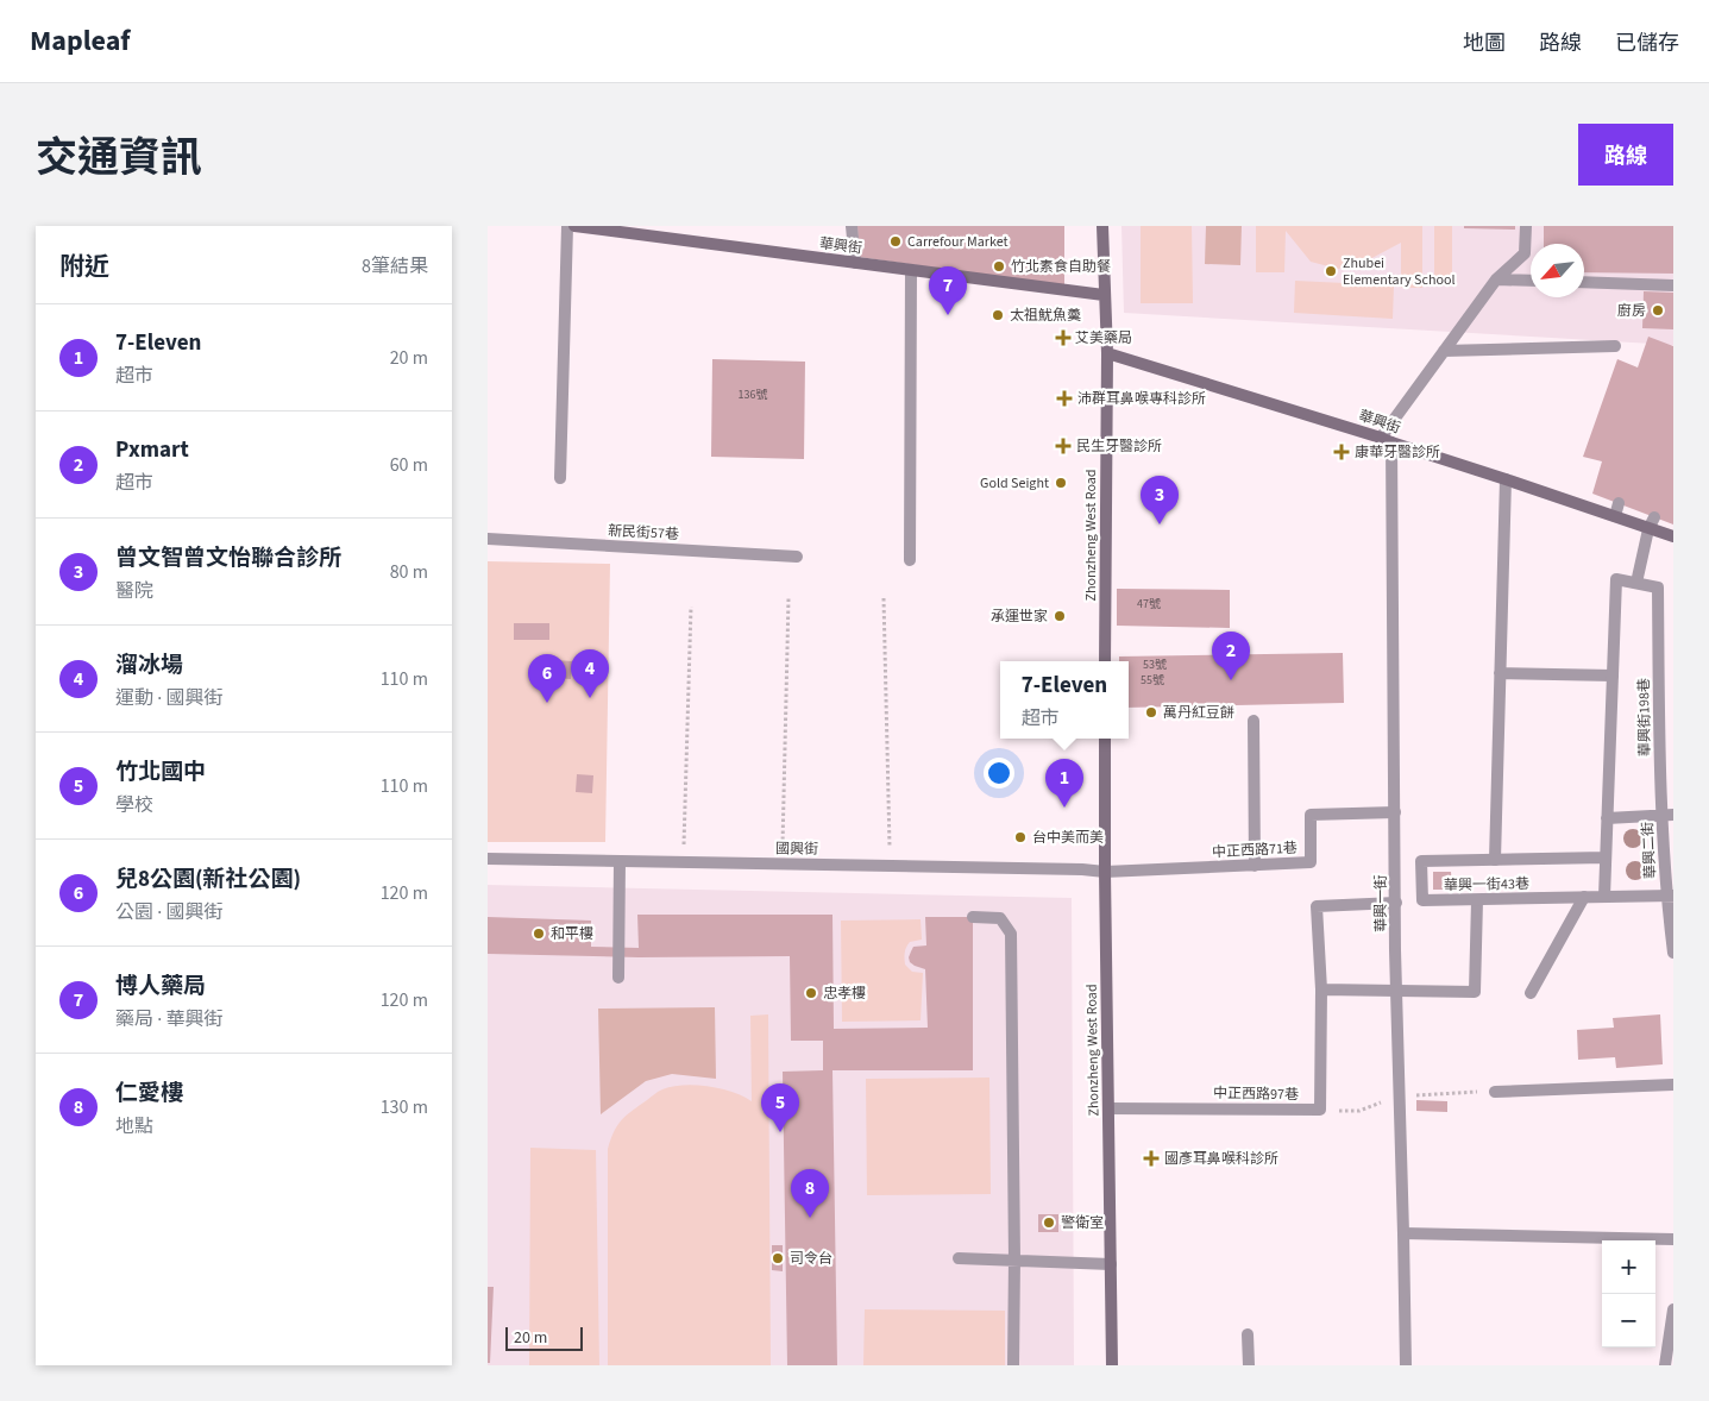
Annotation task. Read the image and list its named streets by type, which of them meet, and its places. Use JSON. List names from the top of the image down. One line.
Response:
{"streets":{"street":["華興街","新民街57巷","Zhonzheng West Road","華興街198巷","國興街","中正西路71巷","華興二街","華興一街43巷","華興一街","中正西路97巷"]},"crossings":[["華興街","Zhonzheng West Road"],["華興街","華興一街"],["Zhonzheng West Road","國興街"],["Zhonzheng West Road","中正西路71巷"],["Zhonzheng West Road","中正西路97巷"],["華興街198巷","華興二街"],["國興街","中正西路71巷"],["中正西路71巷","華興一街"],["華興二街","華興一街43巷"]],"places":{"other":["Carrefour Market","竹北素食自助餐","Zhubei Elementary School","廚房","太祖魷魚羮","Gold Seight","承運世家","萬丹紅豆餅","台中美而美","和平樓","忠孝樓","警衛室","司令台"],"health":["艾美藥局","沛群耳鼻喉專科診所","民生牙醫診所","康華牙醫診所","國彥耳鼻喉科診所"]},"house_numbers":["136號","47號","53號","55號"],"scale_bar":"20 m","north":"bottom left","page":{"header":"Mapleaf","nav":["地圖","路線","已儲存"],"title":"交通資訊","buttons":"路線","heading":["附近","8筆結果"],"pins":["7","3","2","4","6","1","5","8"],"list":[{"mark":"1","name":"7-Eleven","note":"超市","value":"20 m"},{"mark":"2","name":"Pxmart","note":"超市","value":"60 m"},{"mark":"3","name":"曾文智曾文怡聯合診所","note":"醫院","value":"80 m"},{"mark":"4","name":"溜冰場","note":"運動 · 國興街","value":"110 m"},{"mark":"5","name":"竹北國中","note":"學校","value":"110 m"},{"mark":"6","name":"兒8公園(新社公園)","note":"公園 · 國興街","value":"120 m"},{"mark":"7","name":"博人藥局","note":"藥局 · 華興街","value":"120 m"},{"mark":"8","name":"仁愛樓","note":"地點","value":"130 m"}],"popup":["7-Eleven","超市"],"map_buttons":["+","−"],"scale":"20 m"}}
